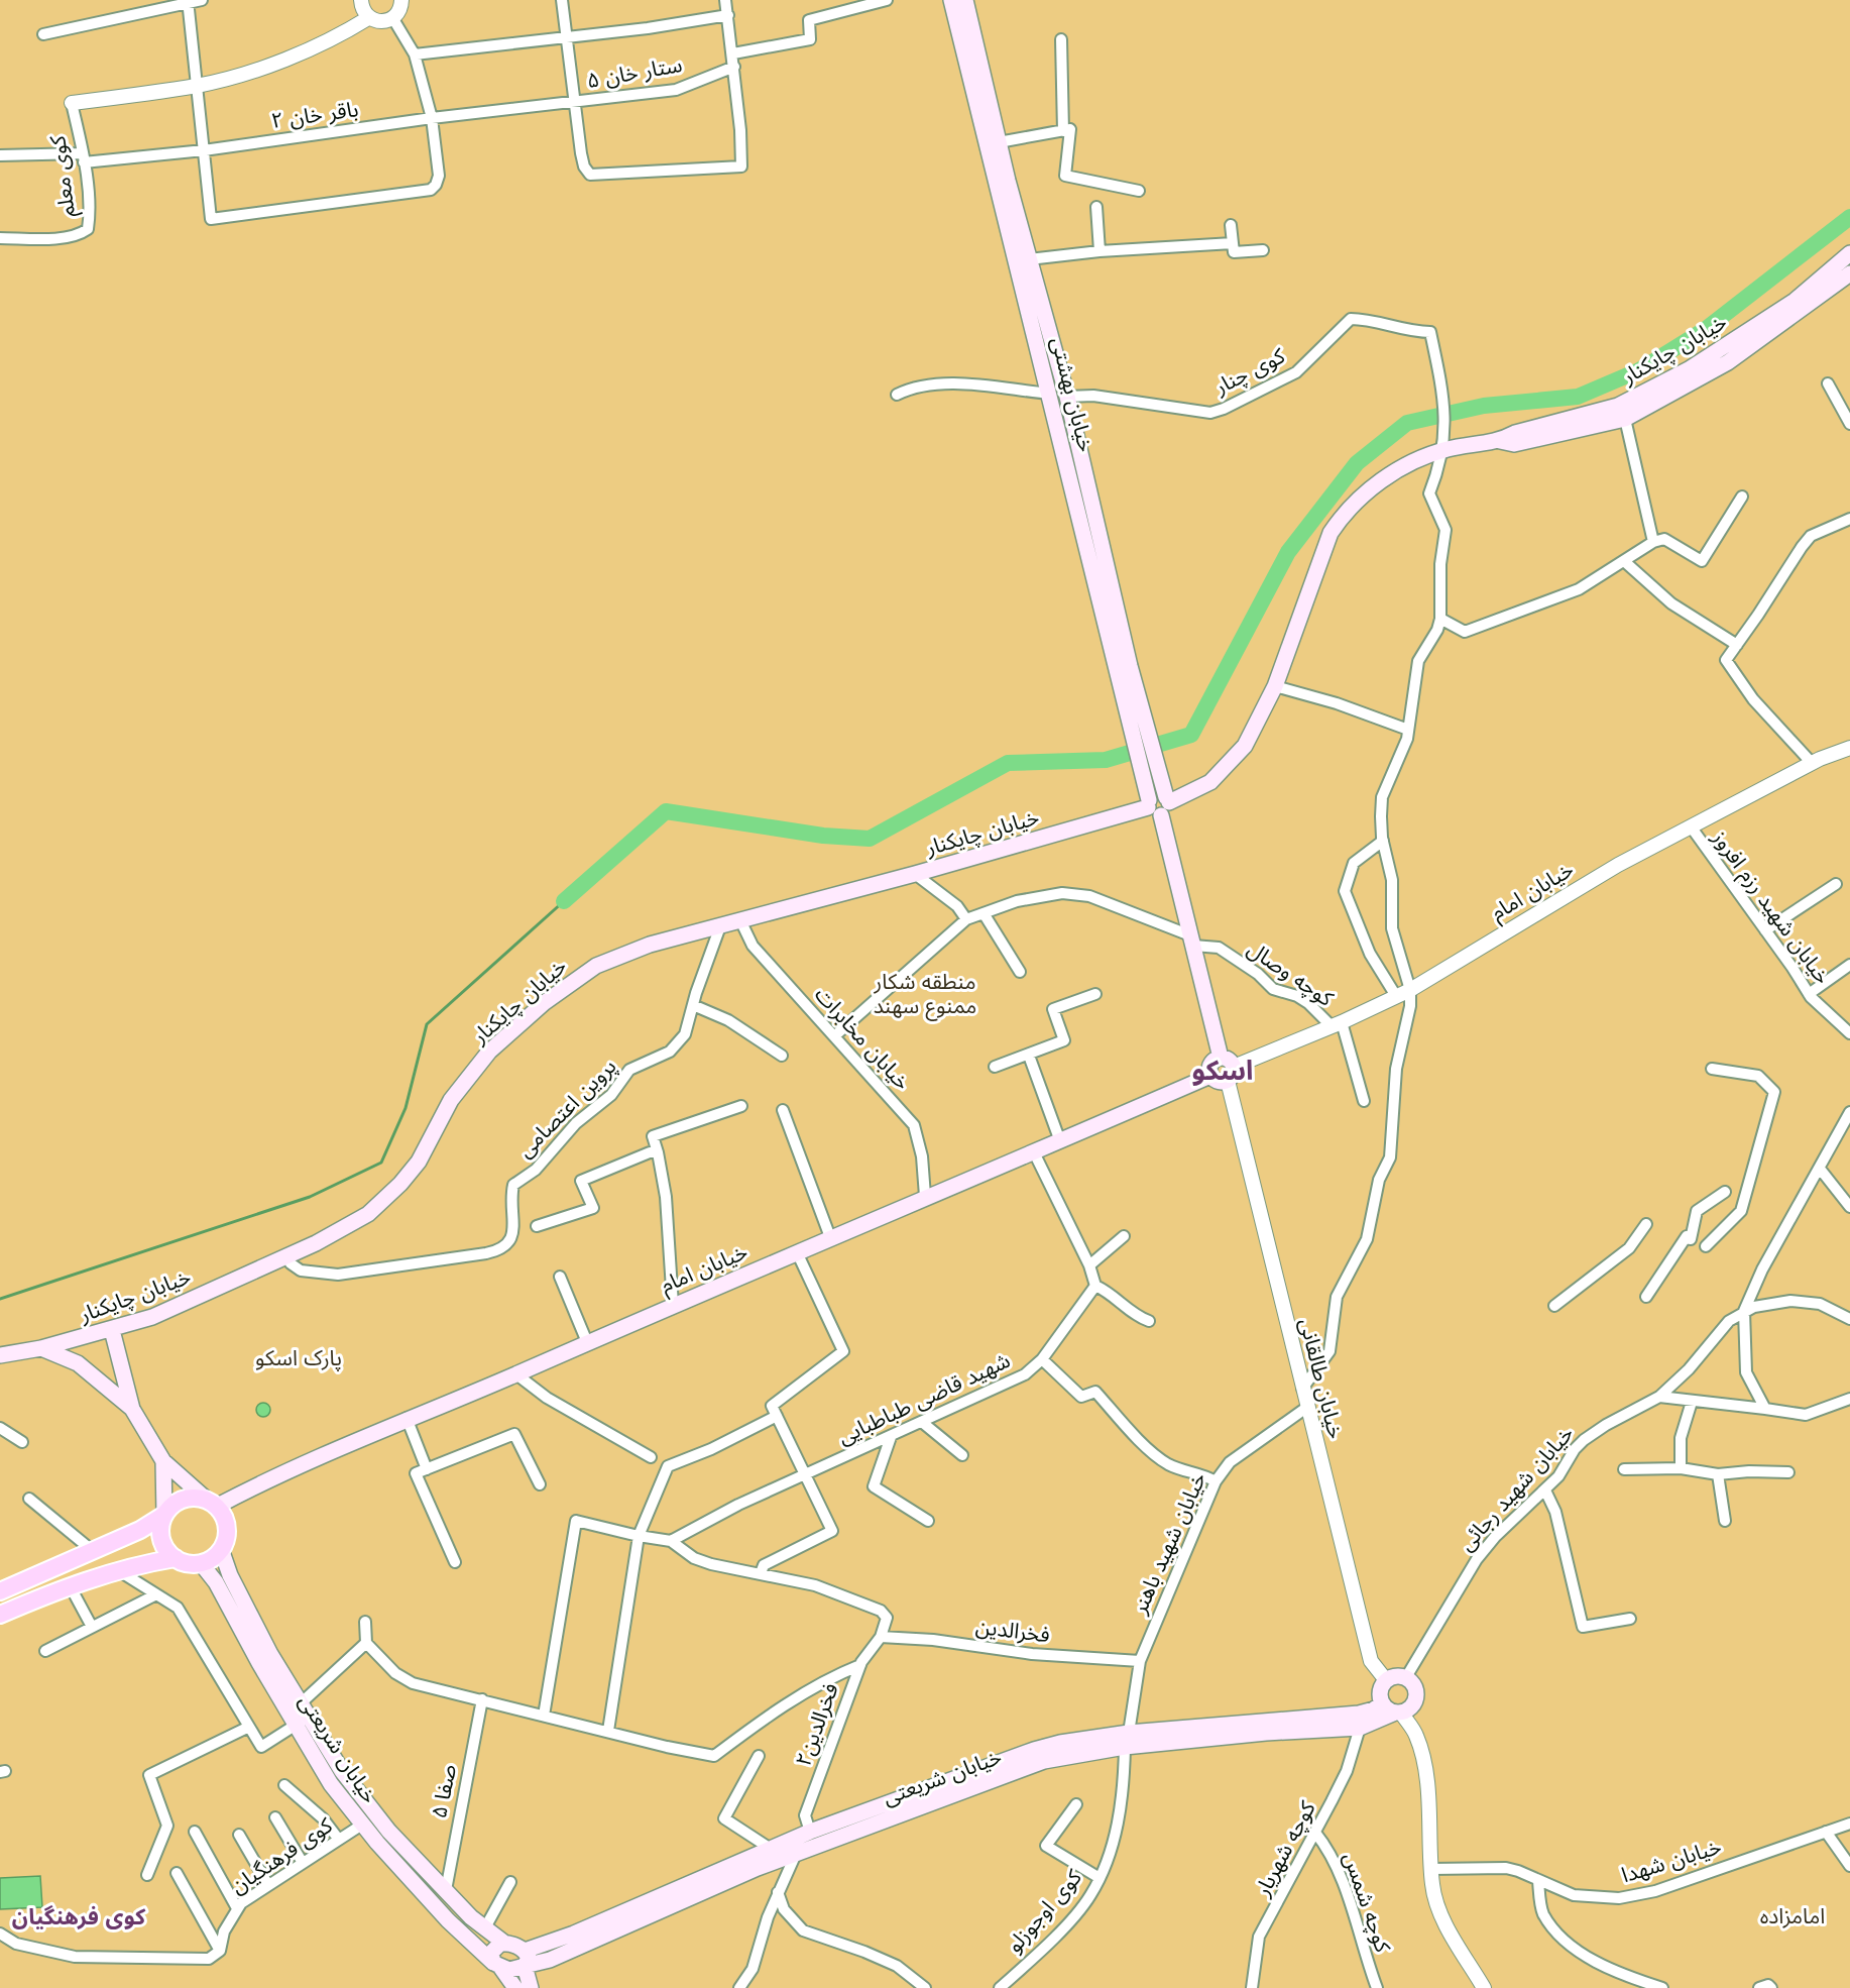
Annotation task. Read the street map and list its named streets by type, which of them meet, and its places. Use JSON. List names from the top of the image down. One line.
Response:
{"streets":{"main road":["خیابان چایکنار","خیابان بهشتی","خیابان امام","خیابان شریعتی"],"street":["ستار خان ۵","باقر خان ۲","کوی معلم","کوی چنار","خیابان شهید رزم افروز","کوچه وصال","خیابان مخابرات","پروین اعتصامی","خیابان طالقانی","شهید قاضی طباطبایی","خیابان شهید رجائی","خیابان شهید باهنر","فخرالدین","فخرالدین۲","صفا ۵","کوچه شهریار","کوی فرهنگیان","خیابان شهدا","کوچه شمس","کوی اوجوزلو"]},"crossings":[["ستار خان ۵","باقر خان ۲"],["باقر خان ۲","کوی معلم"],["خیابان چایکنار","کوی چنار"],["خیابان چایکنار","خیابان بهشتی"],["خیابان چایکنار","خیابان مخابرات"],["خیابان چایکنار","پروین اعتصامی"],["کوی چنار","خیابان بهشتی"],["خیابان امام","خیابان شهید رزم افروز"],["خیابان امام","کوچه وصال"],["خیابان امام","خیابان مخابرات"],["خیابان امام","خیابان طالقانی"],["خیابان امام","خیابان شریعتی"],["خیابان طالقانی","خیابان شهید رجائی"],["خیابان طالقانی","خیابان شهید باهنر"],["خیابان طالقانی","خیابان شریعتی"],["خیابان شهید رجائی","خیابان شریعتی"],["خیابان شهید باهنر","فخرالدین"],["خیابان شهید باهنر","خیابان شریعتی"],["خیابان شهید باهنر","کوی اوجوزلو"],["فخرالدین","فخرالدین۲"],["فخرالدین۲","خیابان شریعتی"],["خیابان شریعتی","صفا ۵"],["خیابان شریعتی","کوچه شهریار"],["خیابان شریعتی","کوی فرهنگیان"],["خیابان شریعتی","کوی اوجوزلو"],["کوچه شهریار","کوچه شمس"]],"districts":["اسکو","کوی فرهنگیان"],"parks":["منطقه شکار ممنوع سهند","پارک اسکو","امامزاده"]}
